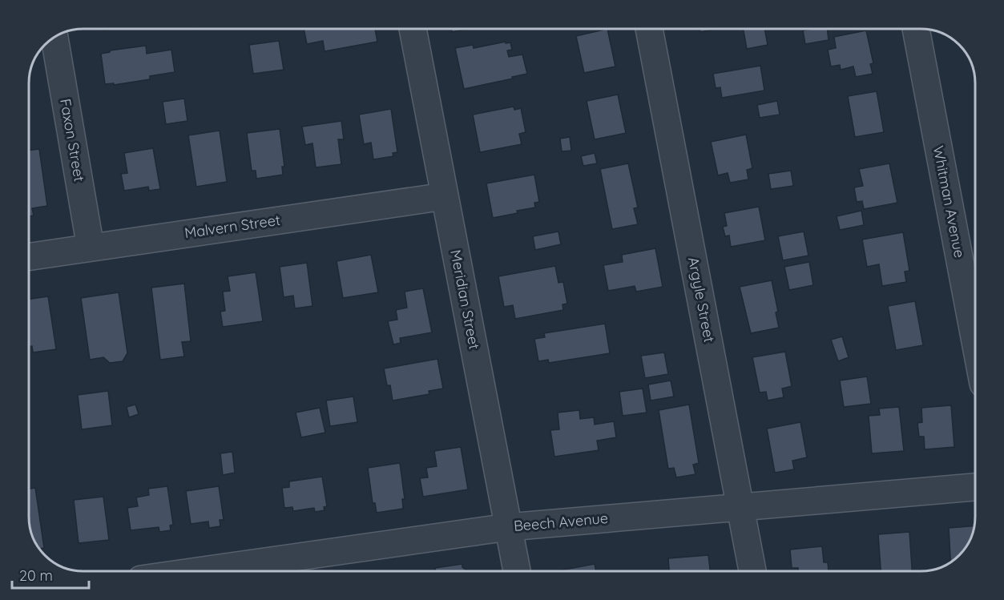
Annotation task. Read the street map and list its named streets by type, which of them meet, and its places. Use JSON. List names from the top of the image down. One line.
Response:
{"streets":{"street":["Faxon Street","Whitman Avenue","Malvern Street","Meridian Street","Argyle Street","Beech Avenue"]},"crossings":[["Faxon Street","Malvern Street"],["Malvern Street","Meridian Street"],["Meridian Street","Beech Avenue"],["Argyle Street","Beech Avenue"]],"scale_bar":"20 m"}
